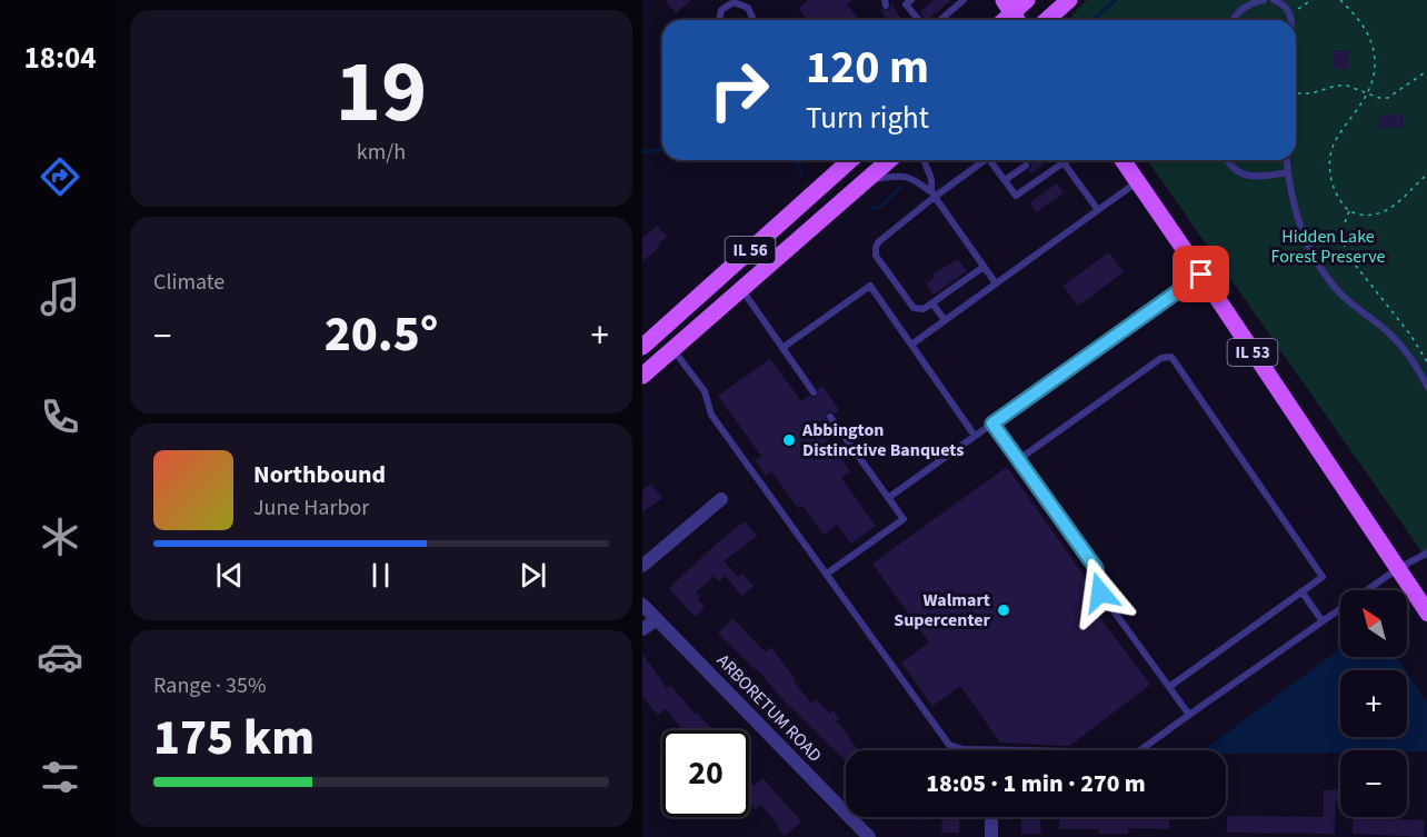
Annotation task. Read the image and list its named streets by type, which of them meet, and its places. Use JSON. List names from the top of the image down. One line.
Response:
{"streets":{"main road":["IL 56","IL 53"],"street":["ARBORETUM ROAD"]},"parks":["Hidden Lake Forest Preserve"],"places":["Abbington Distinctive Banquets","Walmart Supercenter"],"north":"top left","page":{"tabs":"18:04","tile":[["19","km/h"],"Climate",["Range · 35%","175 km"]],"turn":["120 m","Turn right"],"heat":["−","20.5°","+"],"song":["Northbound","June Harbor"],"map_buttons":["+","−"],"limit":"20","trip":"18:05 · 1 min · 270 m"}}
